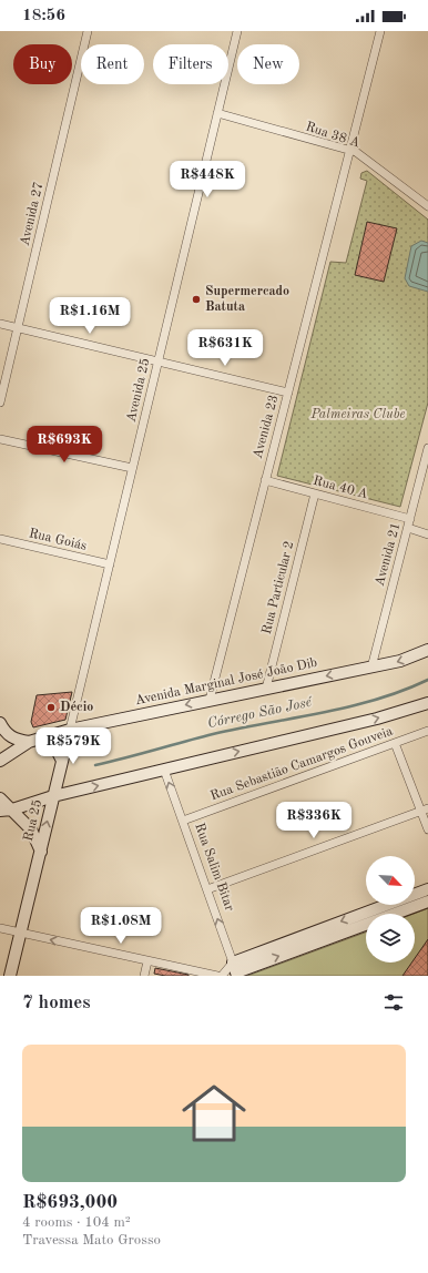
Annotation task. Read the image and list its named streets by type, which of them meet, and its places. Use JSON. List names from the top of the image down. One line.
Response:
{"streets":{"main road":["Avenida Marginal José João Dib","Rua 25"],"street":["Rua 38 A","Avenida 27","Avenida 25","Avenida 23","Rua 40 A","Rua Goiás","Avenida 21","Rua Particular 2","Rua Sebastião Camargos Gouveia","Rua Salim Bitar"]},"crossings":[["Rua 38 A","Avenida 25"],["Rua 38 A","Avenida 23"],["Avenida 25","Rua Goiás"],["Avenida 25","Avenida Marginal José João Dib"],["Avenida 25","Rua 25"],["Avenida 23","Rua 40 A"],["Avenida 23","Avenida Marginal José João Dib"],["Rua 40 A","Avenida 21"],["Rua 40 A","Rua Particular 2"],["Avenida 21","Avenida Marginal José João Dib"],["Rua Particular 2","Avenida Marginal José João Dib"],["Avenida Marginal José João Dib","Rua 25"],["Rua Sebastião Camargos Gouveia","Rua Salim Bitar"]],"one_way":["Rua Salim Bitar"],"water":["Córrego São José"],"parks":["Palmeiras Clube"],"places":["Supermercado Batuta","Décio"],"north":"bottom right","page":{"status":"18:56","chip":["Buy","Rent","Filters","New"],"price":["R$448K","R$1.16M","R$631K","R$693K","R$579K","R$336K","R$1.08M"],"heading":"7 homes","list":[{"name":"R$693,000","note":"4 rooms · 104 m² · Travessa Mato Grosso"}]}}
